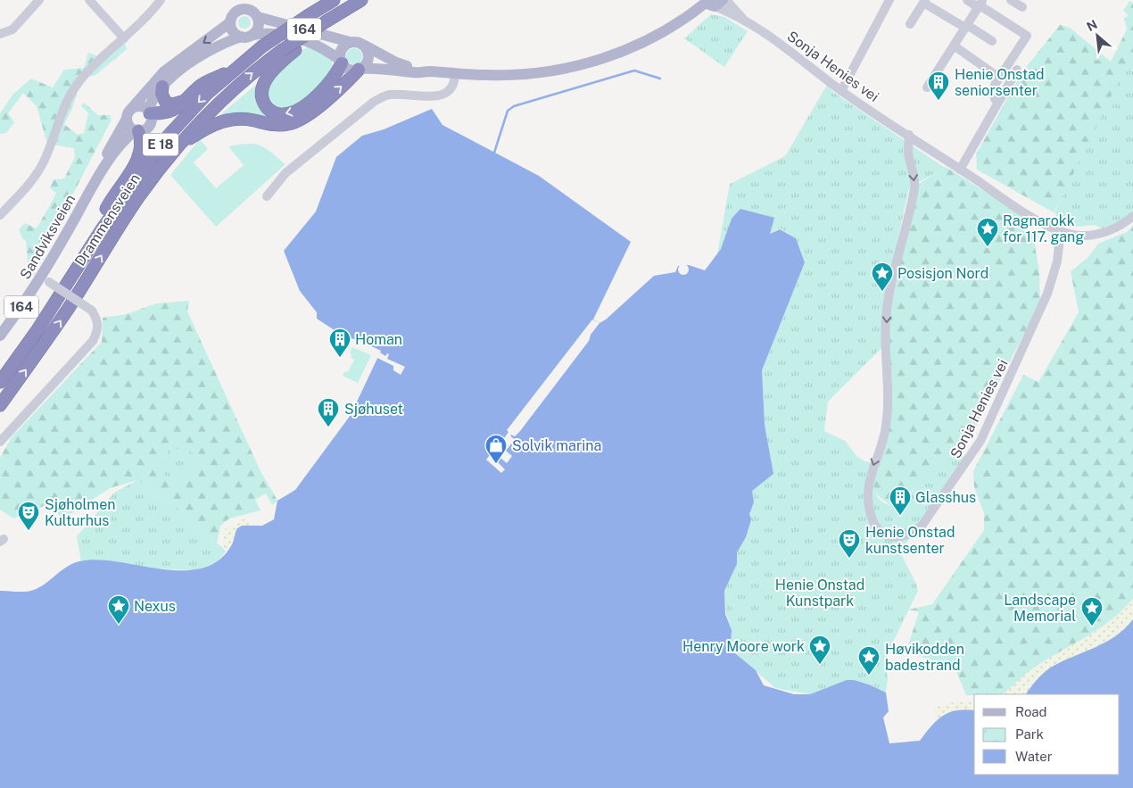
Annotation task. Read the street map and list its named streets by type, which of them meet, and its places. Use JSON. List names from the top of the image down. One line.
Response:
{"streets":{"highway":["E 18","Drammensveien"],"main road":["164","Sandviksveien"],"street":["Sonja Henies vei"]},"crossings":[["164","E 18"],["164","Sandviksveien"],["E 18","Drammensveien"],["E 18","Sandviksveien"]],"parks":["Henie Onstad Kunstpark"],"places":{"building":["Henie Onstad seniorsenter","Homan","Sjøhuset","Glasshus"],"place":["Ragnarokk for 117. gang","Posisjon Nord","Nexus","Landscape Memorial","Henry Moore work","Høvikodden badestrand"],"shop":["Solvik marina"],"theatre":["Sjøholmen Kulturhus","Henie Onstad kunstsenter"]},"legend":["Road","Park","Water"],"north":"top left"}
